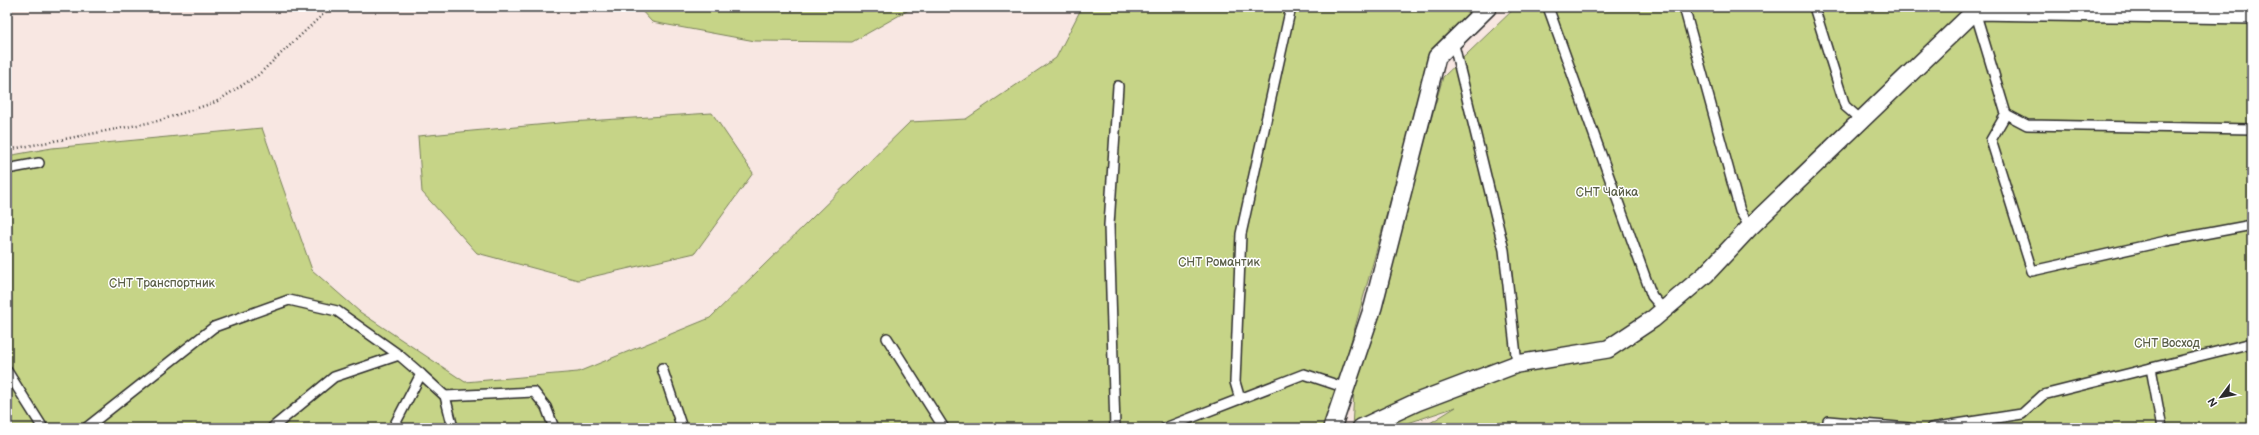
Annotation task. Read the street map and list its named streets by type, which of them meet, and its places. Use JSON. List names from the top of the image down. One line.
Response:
{"parks":["СНТ Чайка","СНТ Романтик","СНТ Транспортник","СНТ Восход"],"north":"bottom left"}
